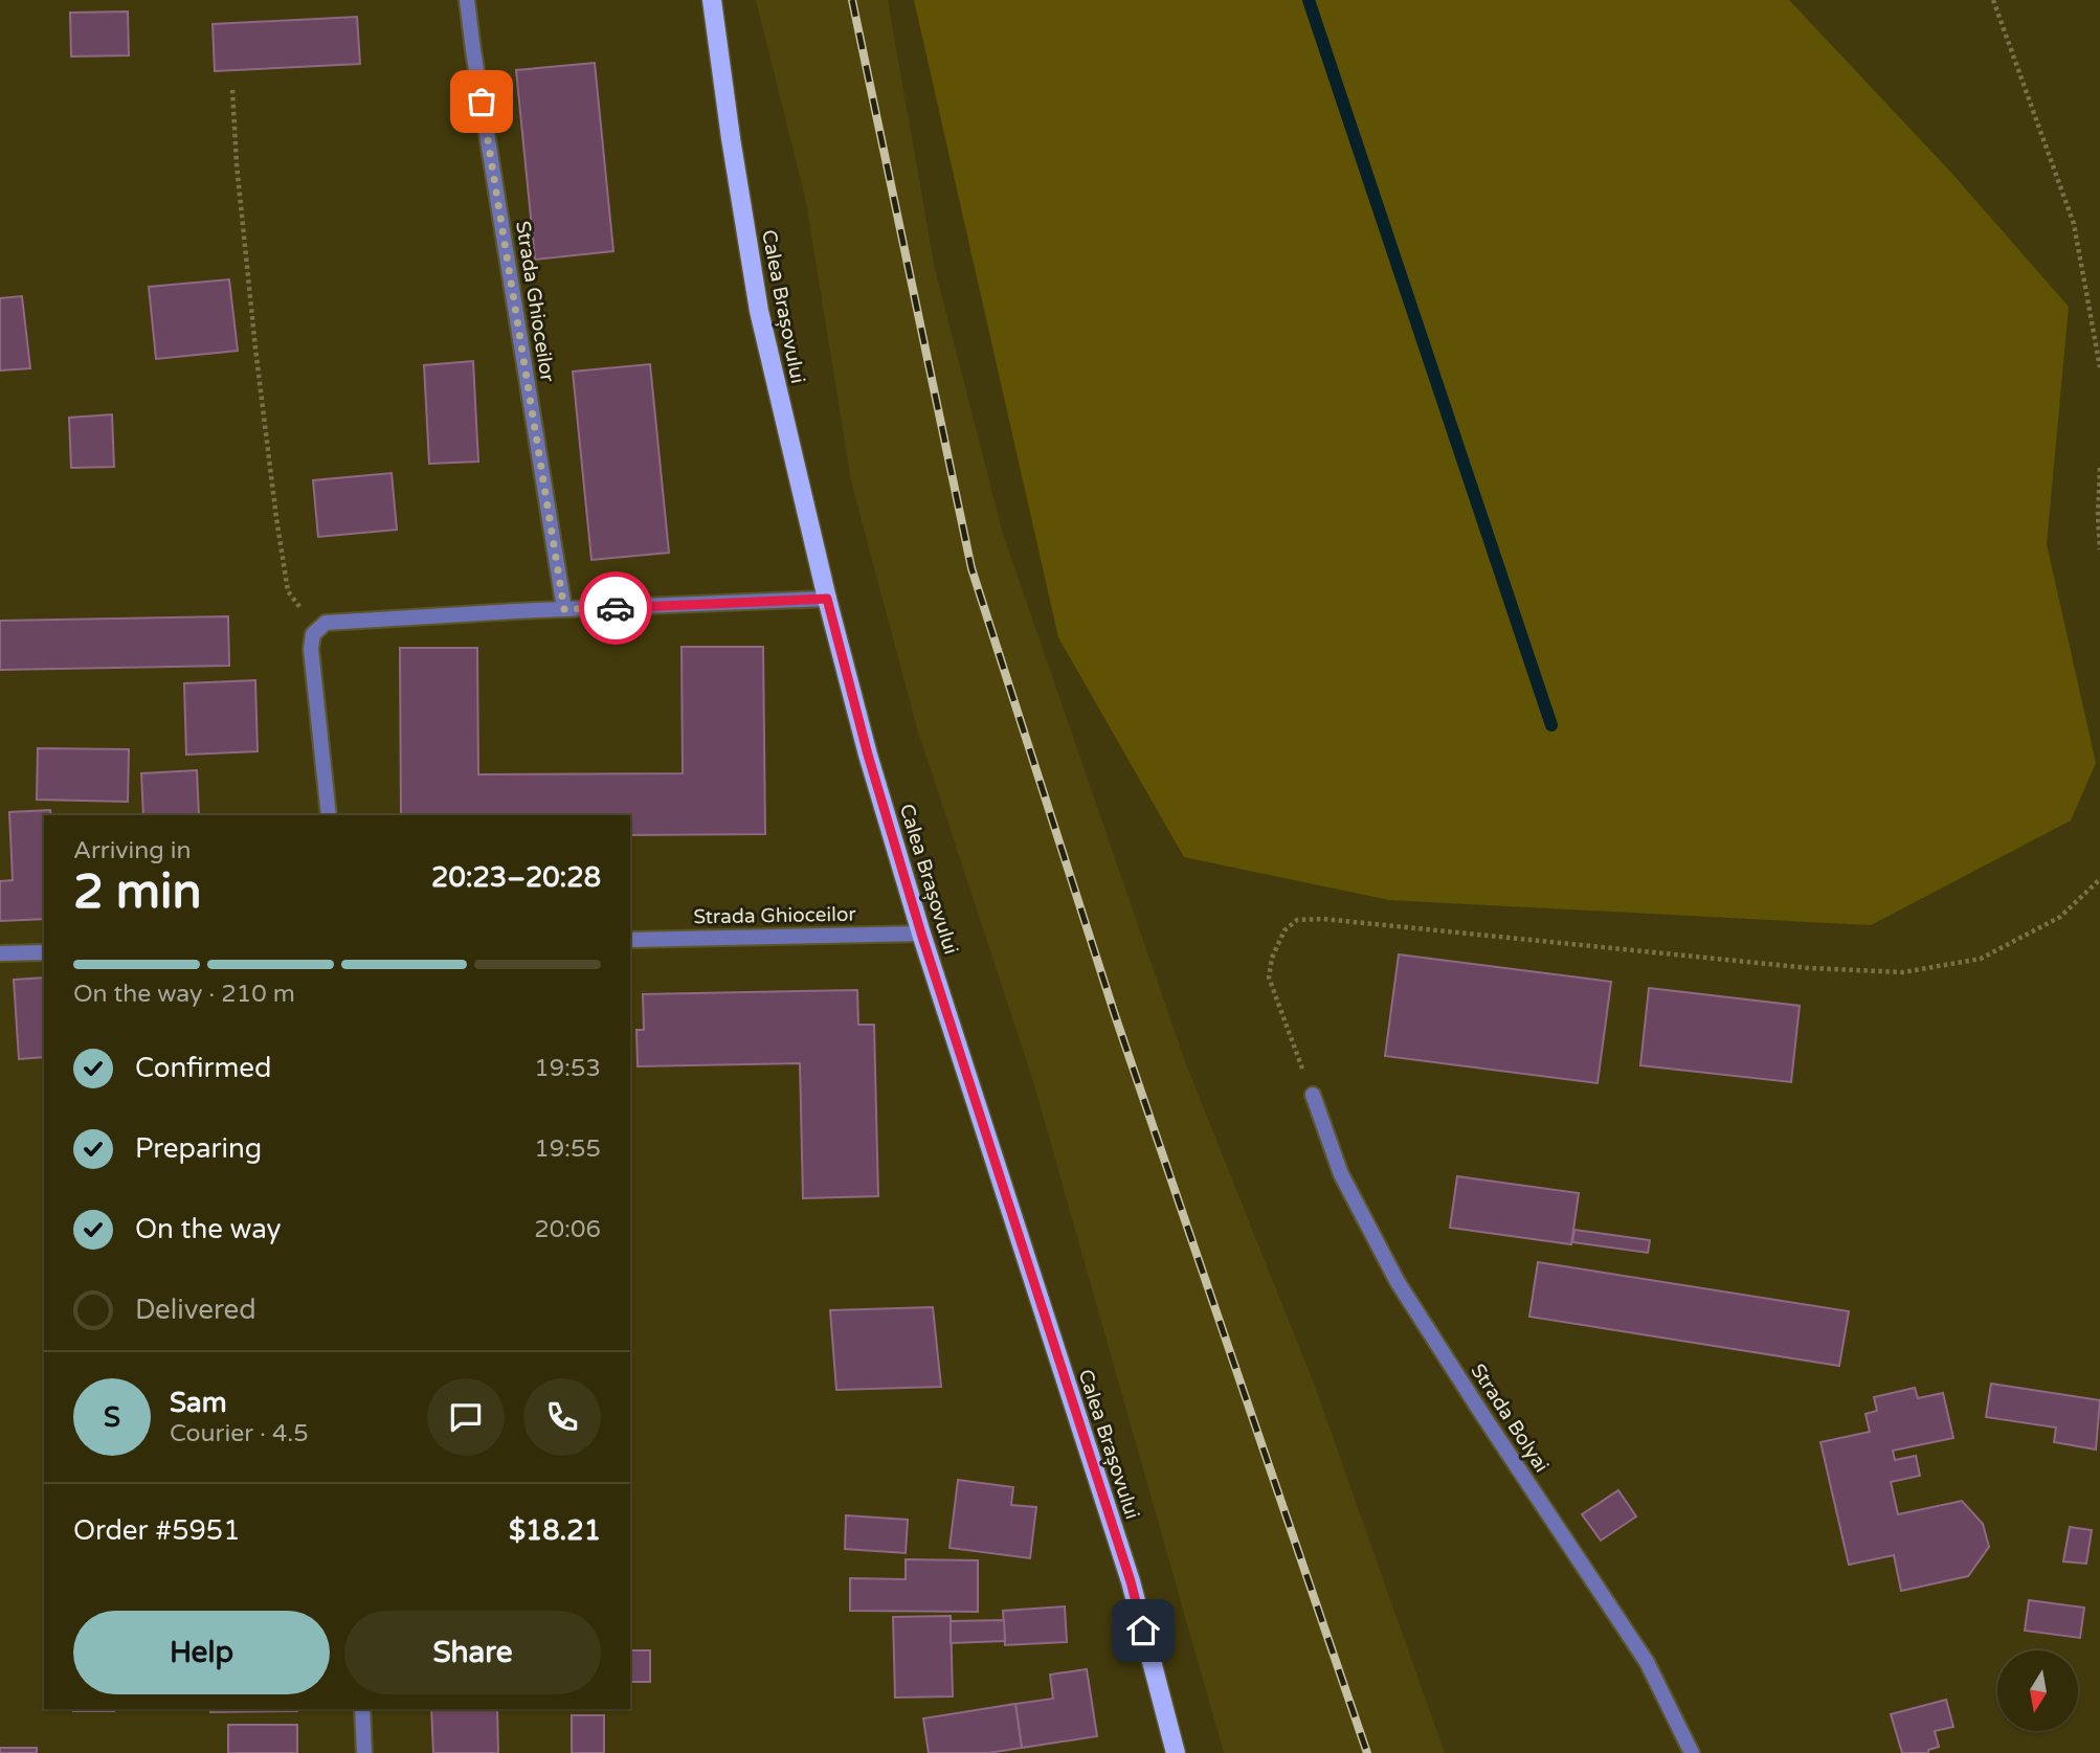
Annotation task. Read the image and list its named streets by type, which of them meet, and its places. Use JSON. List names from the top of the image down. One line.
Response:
{"streets":{"main road":["Calea Brașovului"],"street":["Strada Ghioceilor","Strada Bolyai"]},"crossings":[["Strada Ghioceilor","Calea Brașovului"]],"north":"bottom","page":{"heading":["2 min","Arriving in","20:23–20:28"],"panel":["Sam","Courier · 4.5","Order #5951","$18.21"],"bar":"On the way · 210 m","list":[["Confirmed","19:53"],["Preparing","19:55"],["On the way","20:06"],"Delivered"],"round":"S","buttons":["Help","Share"]}}
